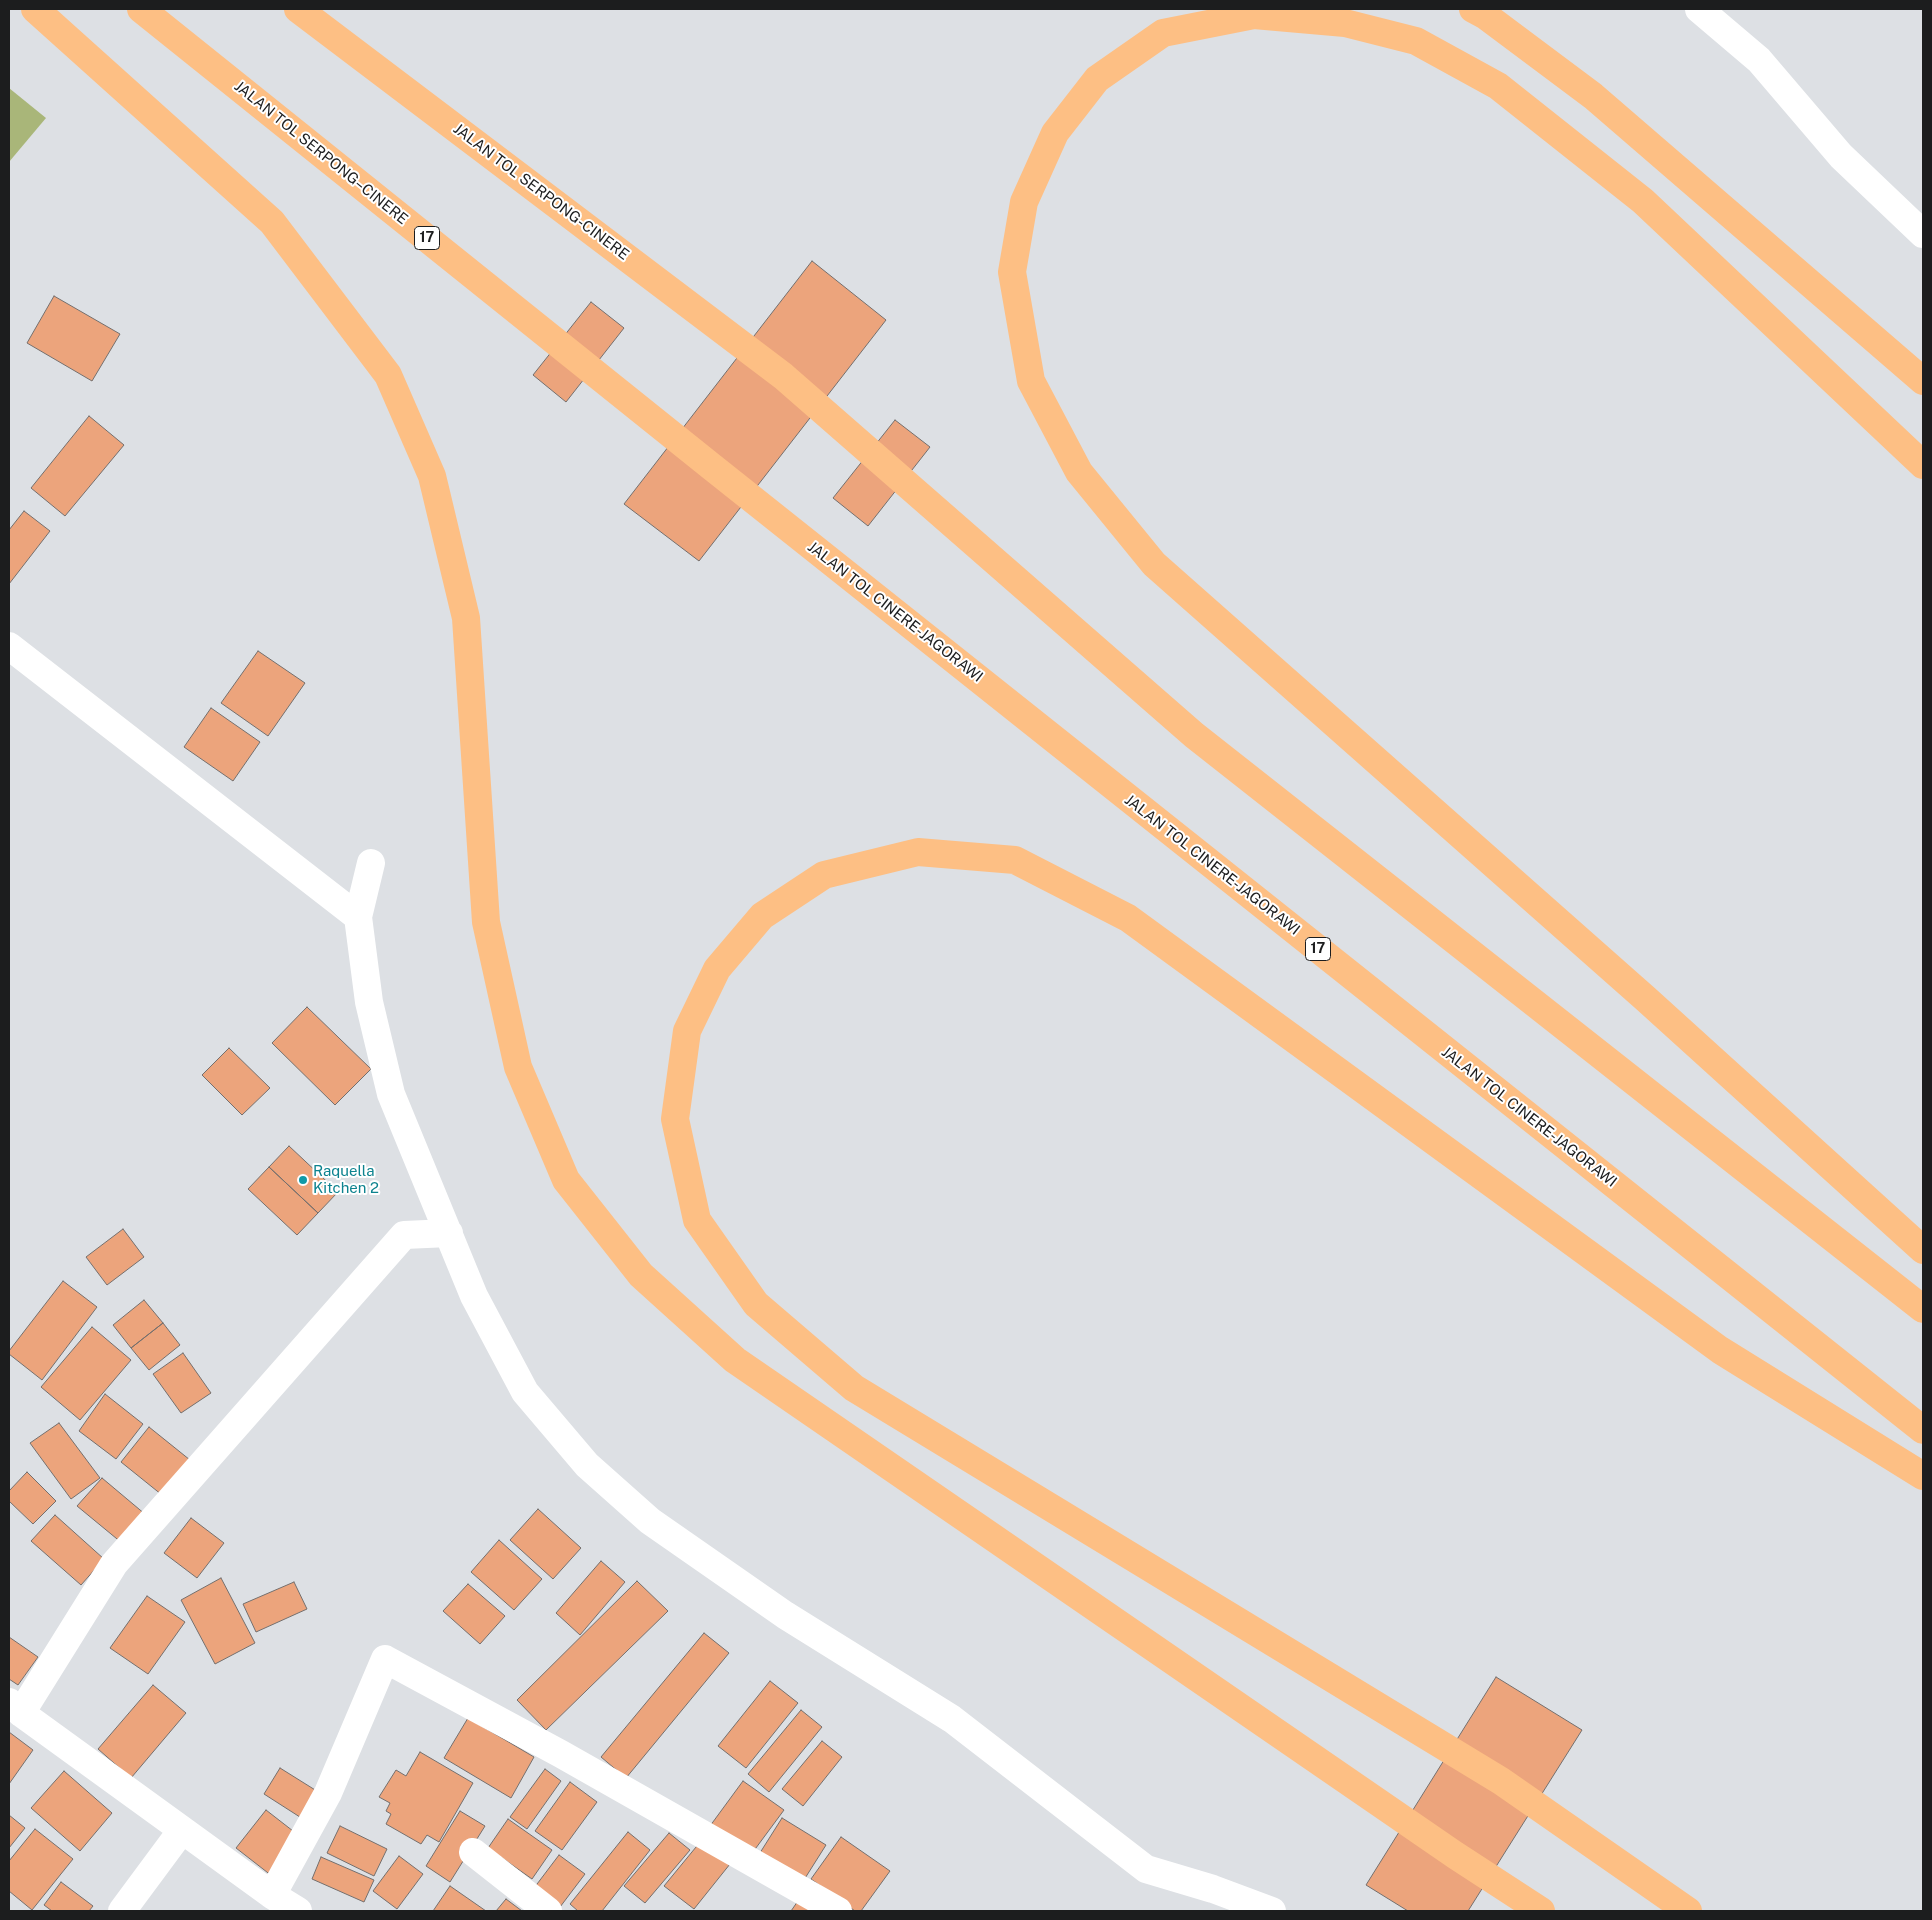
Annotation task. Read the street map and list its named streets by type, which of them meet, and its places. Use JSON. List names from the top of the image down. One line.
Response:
{"streets":{"highway":["JALAN TOL SERPONG–CINERE","JALAN TOL SERPONG-CINERE","17","JALAN TOL CINERE-JAGORAWI"]},"crossings":[["JALAN TOL SERPONG–CINERE","JALAN TOL CINERE-JAGORAWI"]],"places":["Raquella Kitchen 2"]}
